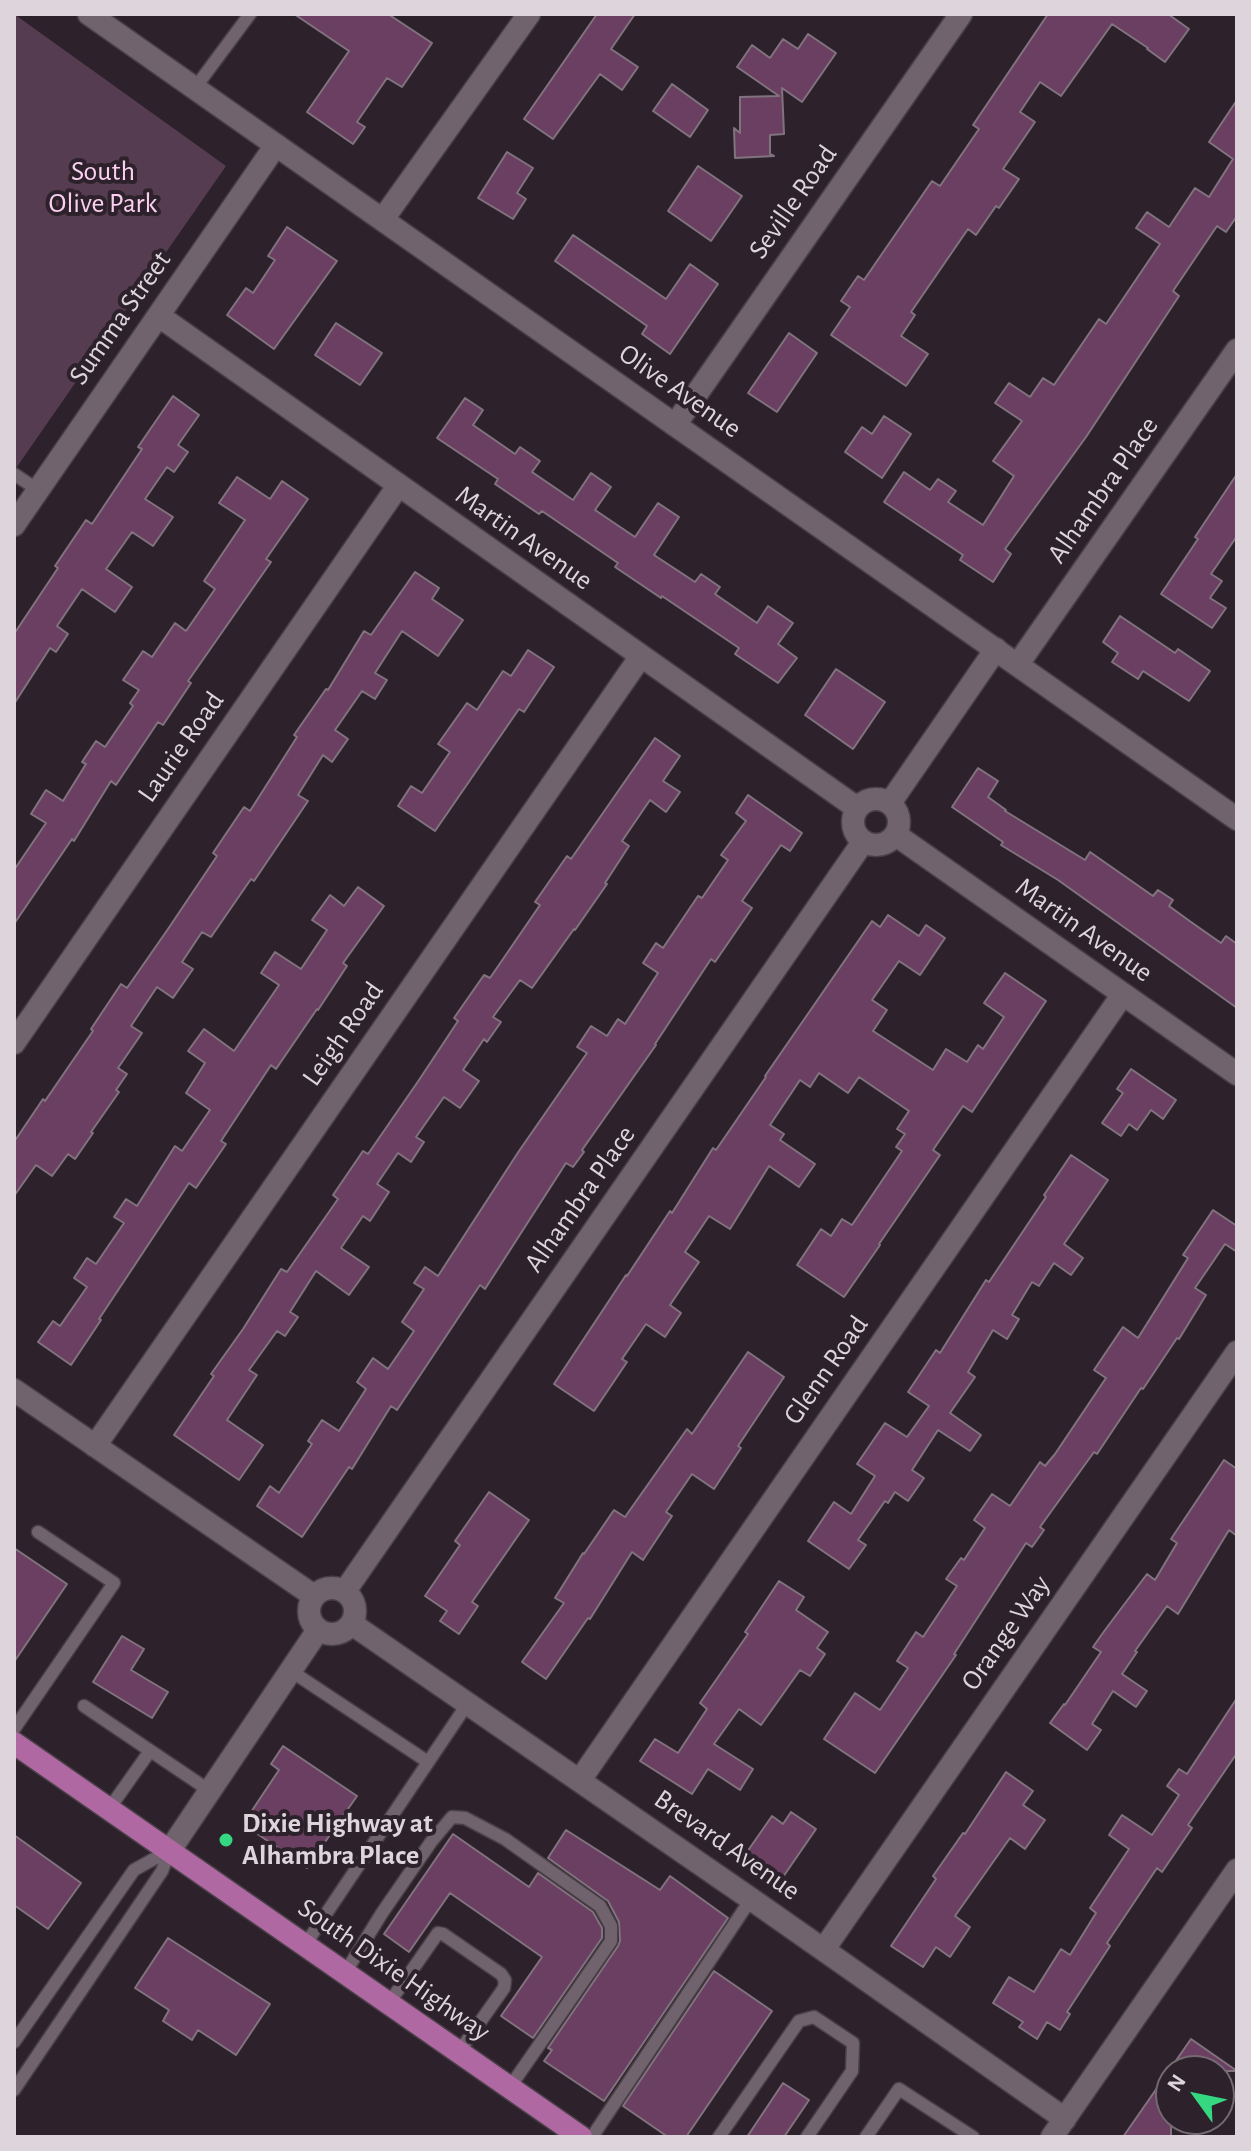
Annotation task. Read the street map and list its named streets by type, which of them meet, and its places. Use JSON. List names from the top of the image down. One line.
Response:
{"streets":{"main road":["South Dixie Highway"],"street":["Seville Road","Summa Street","Olive Avenue","Alhambra Place","Martin Avenue","Laurie Road","Leigh Road","Glenn Road","Orange Way","Brevard Avenue"]},"crossings":[["Seville Road","Olive Avenue"],["Summa Street","Olive Avenue"],["Summa Street","Martin Avenue"],["Olive Avenue","Alhambra Place"],["Alhambra Place","Martin Avenue"],["Alhambra Place","Brevard Avenue"],["Martin Avenue","Laurie Road"],["Martin Avenue","Leigh Road"],["Martin Avenue","Glenn Road"],["Glenn Road","Brevard Avenue"],["Orange Way","Brevard Avenue"]],"parks":["South Olive Park"],"places":["Dixie Highway at Alhambra Place"],"north":"top left"}
